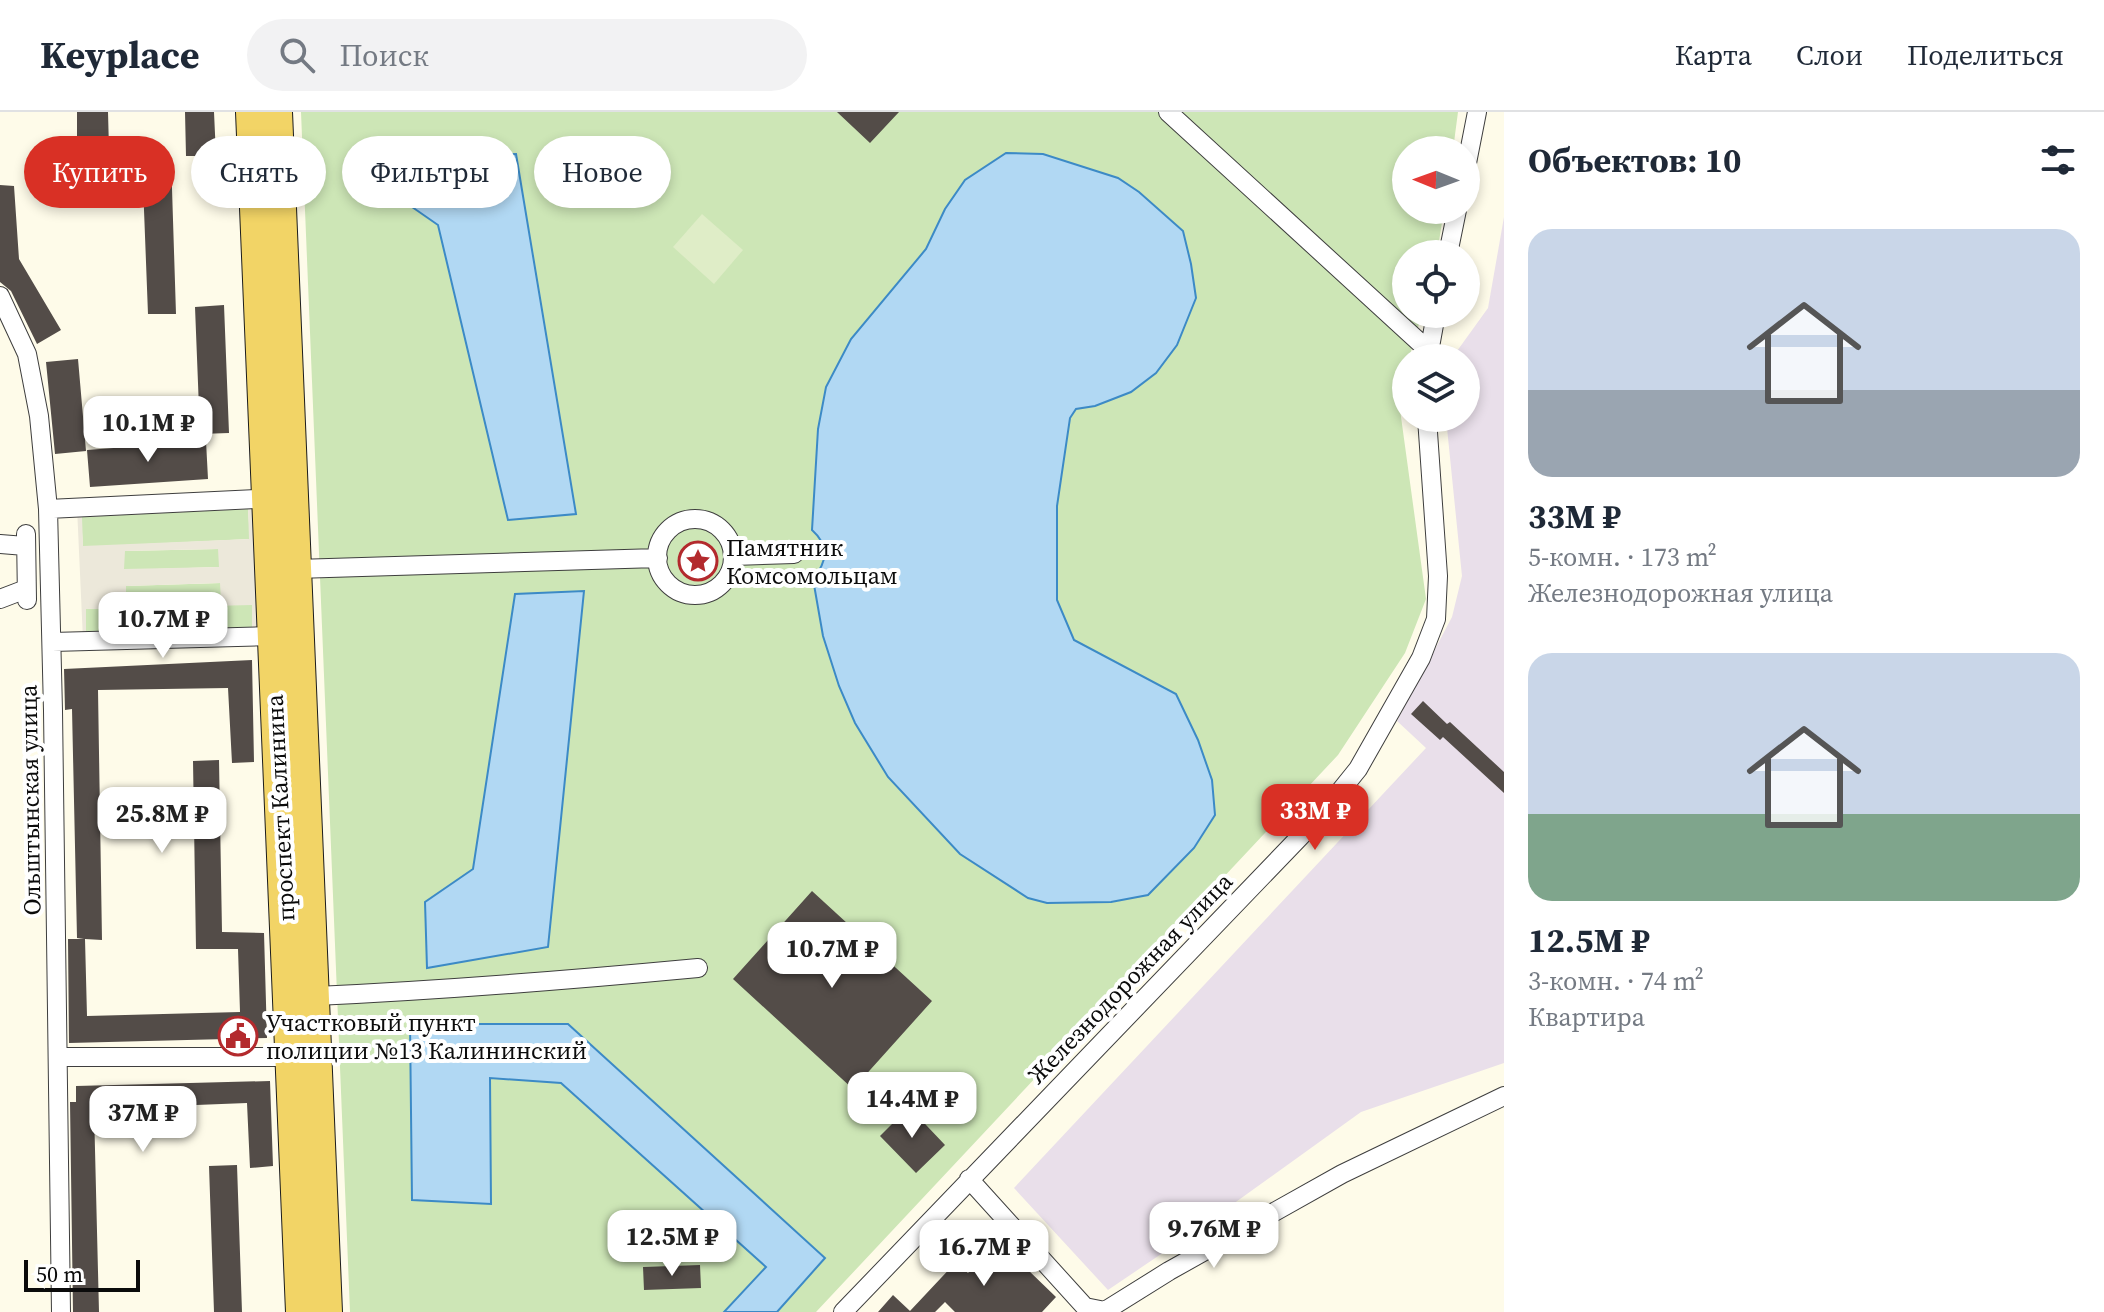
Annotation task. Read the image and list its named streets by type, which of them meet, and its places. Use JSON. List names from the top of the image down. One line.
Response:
{"streets":{"main road":["проспект Калинина"],"street":["Ольштынская улица","Железнодорожная улица"]},"places":{"place":["Памятник Комсомольцам"],"public building":["Участковый пункт полиции №13 Калининский"]},"scale_bar":"50 m","north":"left","page":{"header":"Keyplace","search":"Поиск","nav":["Карта","Слои","Поделиться"],"heading":"Объектов: 10","chip":["Купить","Снять","Фильтры","Новое"],"list":[{"name":"33M ₽","note":"5-комн. · 173 m² · Железнодорожная улица"},{"name":"12.5M ₽","note":"3-комн. · 74 m² · Квартира"}],"price":["10.1M ₽","10.7M ₽","33M ₽","25.8M ₽","10.7M ₽","14.4M ₽","37M ₽","9.76M ₽","12.5M ₽","16.7M ₽"],"scale":"50 m"}}
